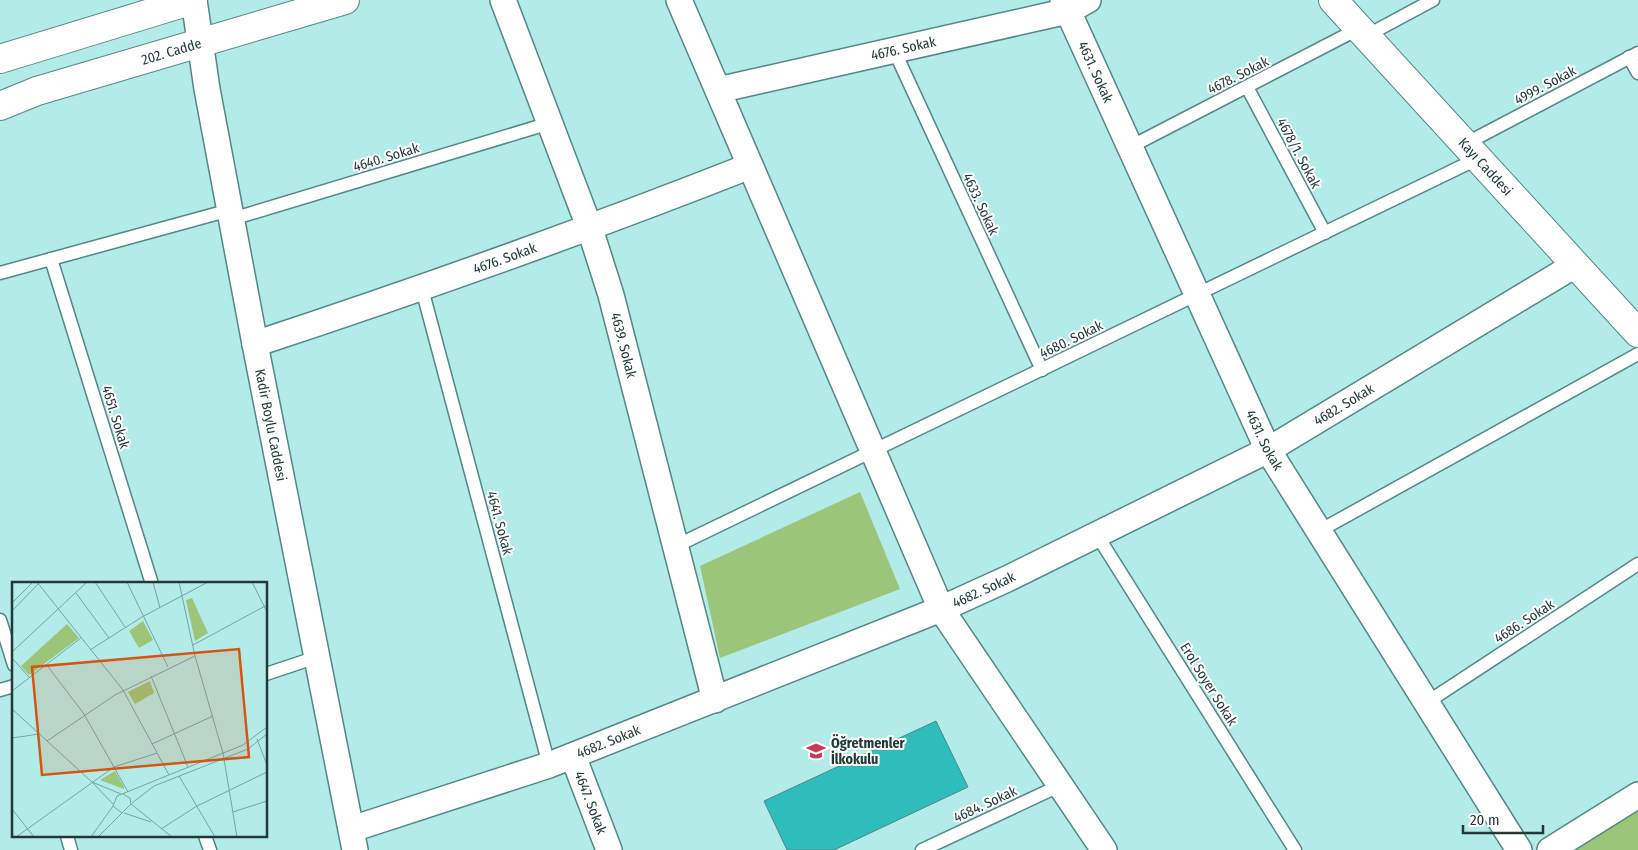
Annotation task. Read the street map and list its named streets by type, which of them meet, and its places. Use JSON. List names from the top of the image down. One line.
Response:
{"streets":{"main road":["202. Cadde","Kayı Caddesi"],"street":["4676. Sokak","4631. Sokak","4639. Sokak","4682. Sokak","Kadir Boylu Caddesi","4647. Sokak"],"lane":["4678. Sokak","4999. Sokak","4678/1. Sokak","4640. Sokak","4633. Sokak","4680. Sokak","4651. Sokak","4641. Sokak","4686. Sokak","Erol Soyer Sokak","4684. Sokak"]},"crossings":[["4676. Sokak","4631. Sokak"],["4676. Sokak","4633. Sokak"],["4676. Sokak","4639. Sokak"],["4676. Sokak","Kadir Boylu Caddesi"],["4676. Sokak","4641. Sokak"],["202. Cadde","Kadir Boylu Caddesi"],["4631. Sokak","4678. Sokak"],["4631. Sokak","4680. Sokak"],["4631. Sokak","4682. Sokak"],["4631. Sokak","4686. Sokak"],["4678. Sokak","4678/1. Sokak"],["4678. Sokak","Kayı Caddesi"],["4999. Sokak","Kayı Caddesi"],["4999. Sokak","4680. Sokak"],["4678/1. Sokak","4680. Sokak"],["4640. Sokak","4639. Sokak"],["4640. Sokak","4651. Sokak"],["4640. Sokak","Kadir Boylu Caddesi"],["Kayı Caddesi","4680. Sokak"],["Kayı Caddesi","4682. Sokak"],["4633. Sokak","4680. Sokak"],["4680. Sokak","4639. Sokak"],["4639. Sokak","4682. Sokak"],["4682. Sokak","Kadir Boylu Caddesi"],["4682. Sokak","4641. Sokak"],["4682. Sokak","Erol Soyer Sokak"],["4682. Sokak","4647. Sokak"]],"places":{"school or university":["Öğretmenler İlkokulu"]},"scale_bar":"20 m"}
